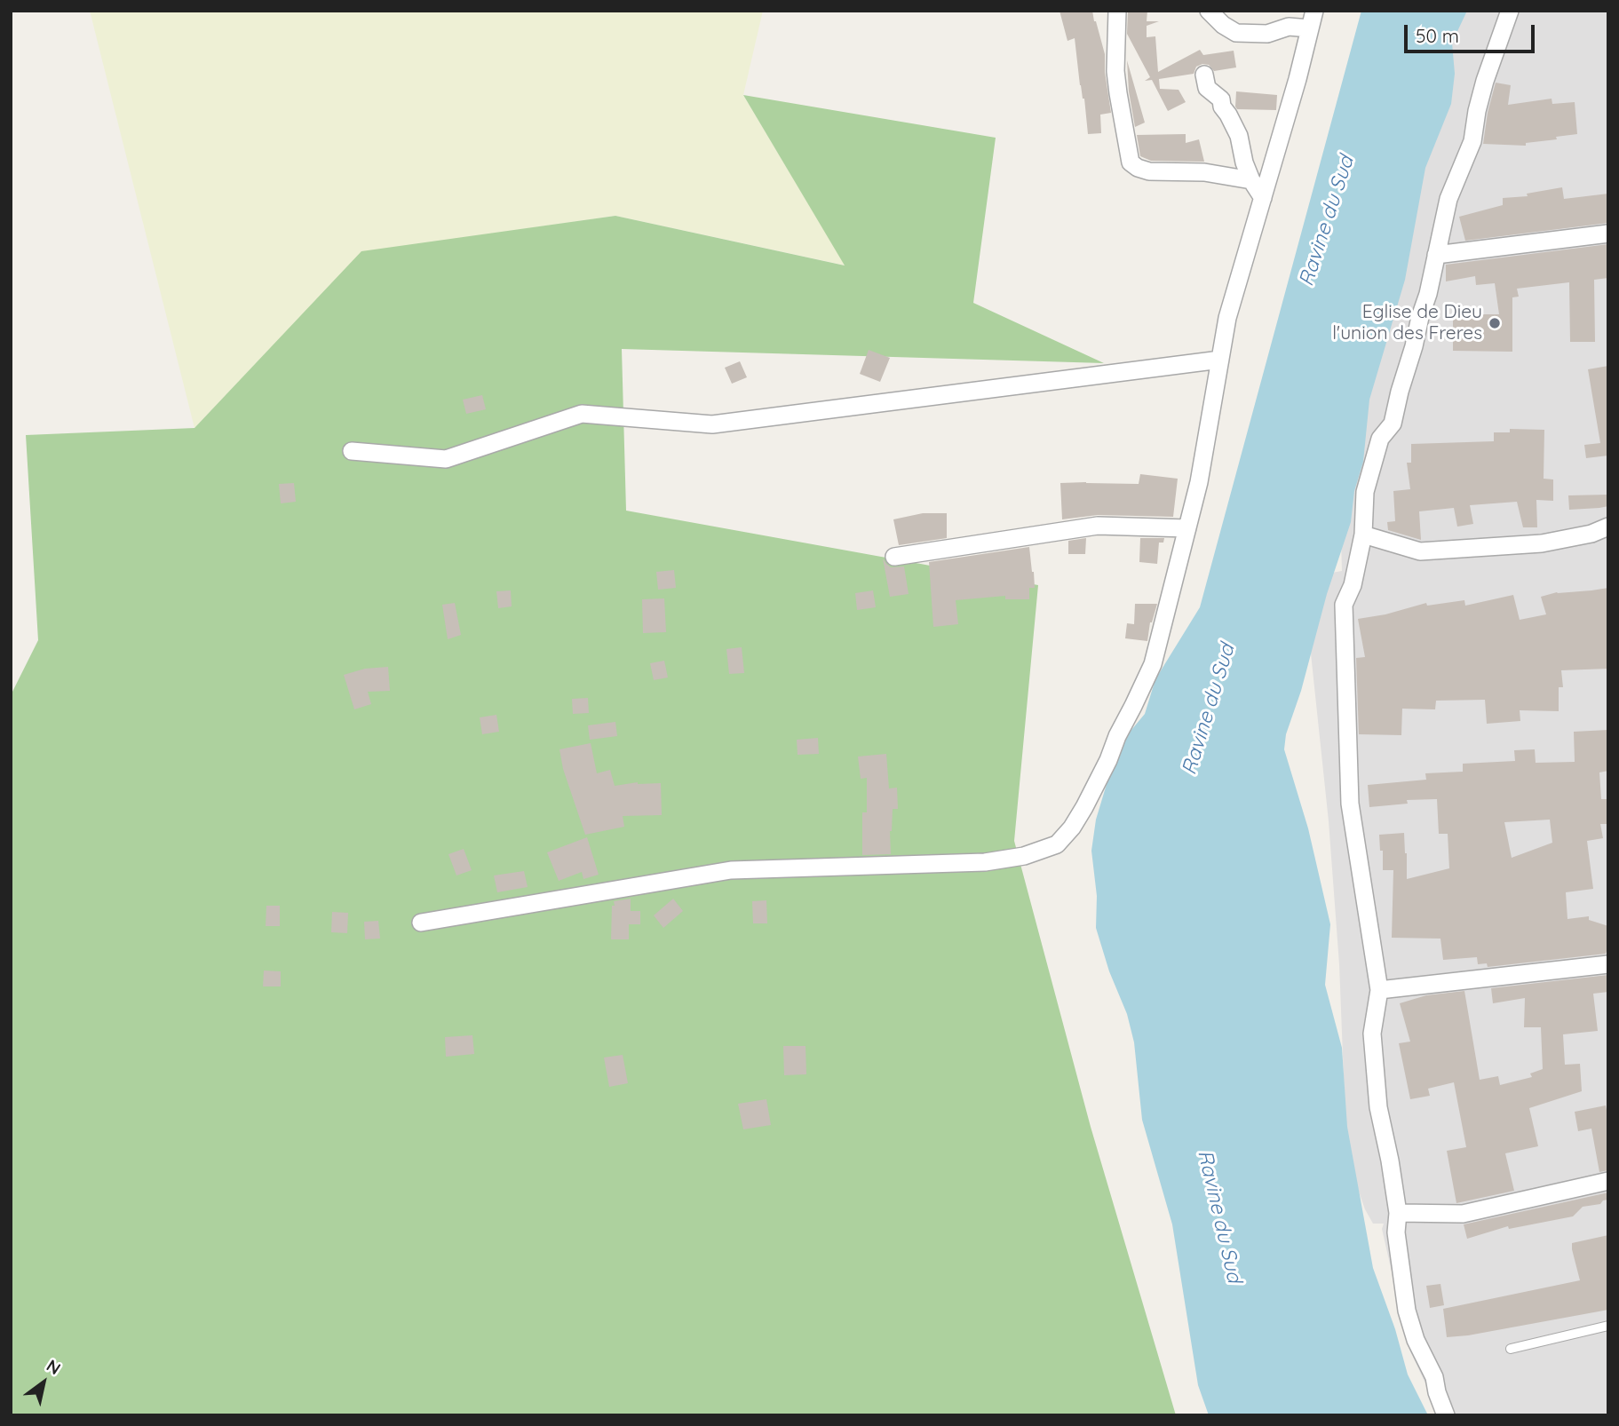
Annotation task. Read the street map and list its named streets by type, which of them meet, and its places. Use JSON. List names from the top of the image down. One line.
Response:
{"water":["Ravine du Sud"],"places":["Eglise de Dieu l'union des Freres"],"scale_bar":"50 m","north":"top right"}
